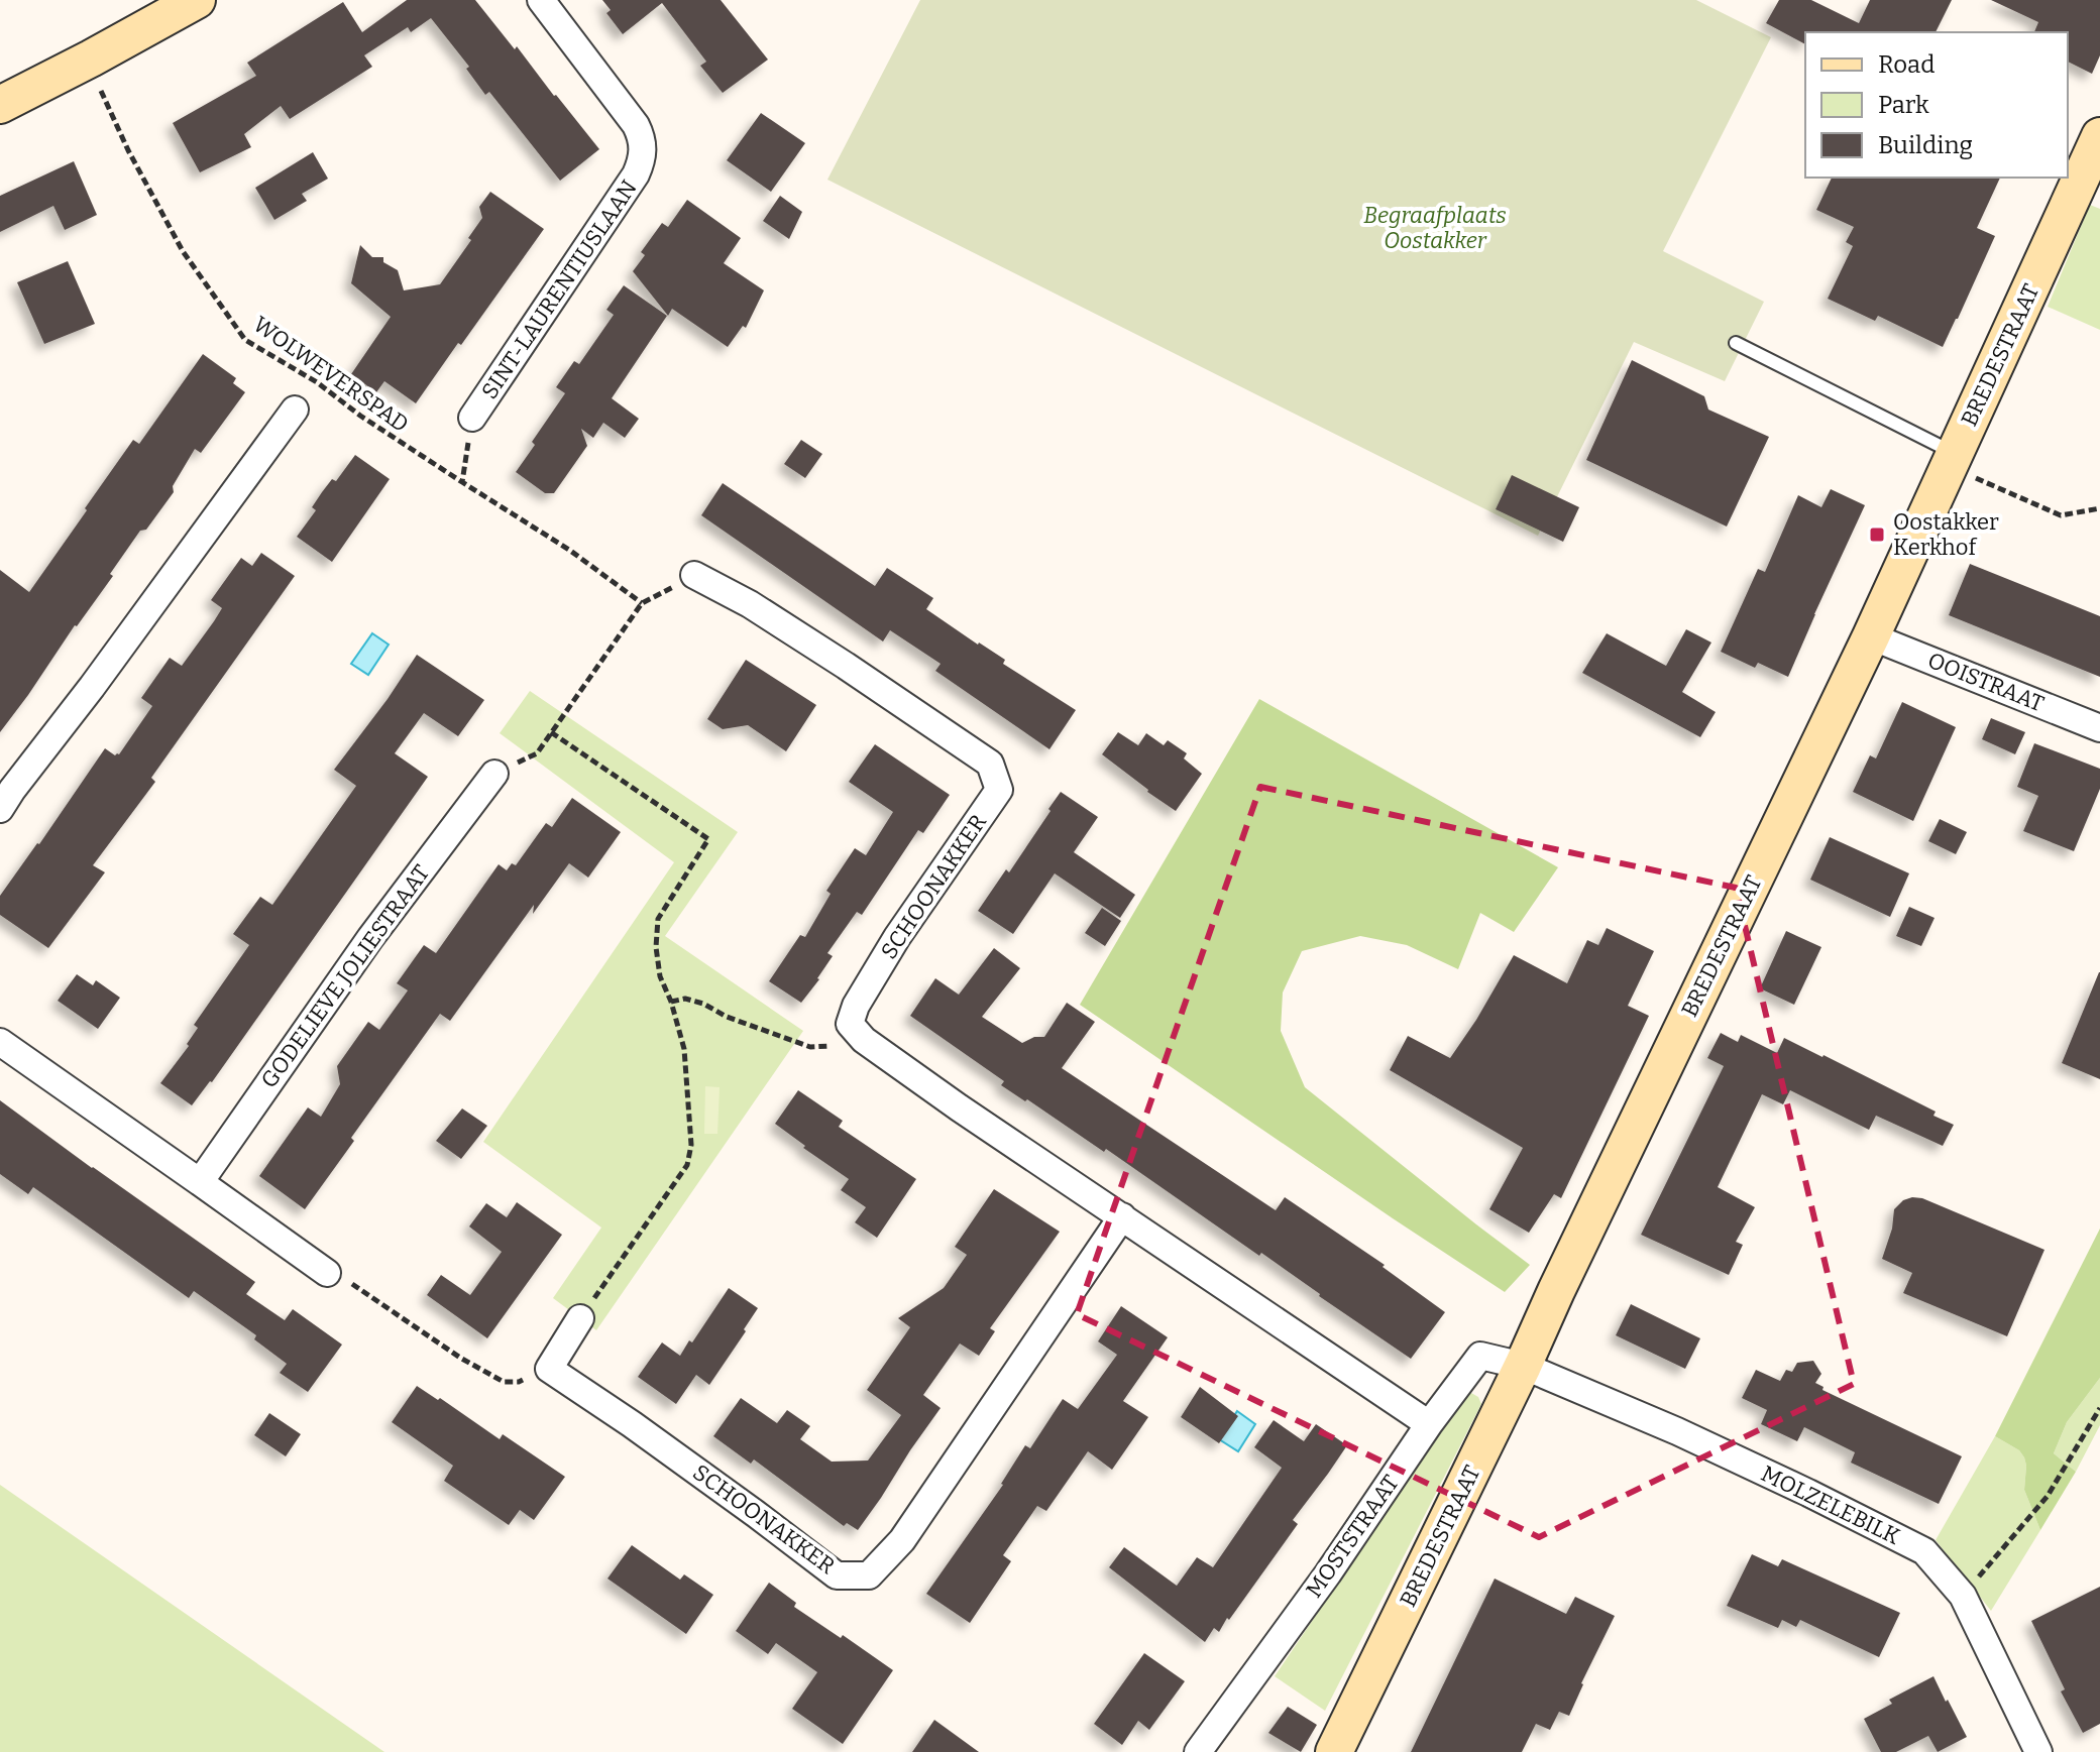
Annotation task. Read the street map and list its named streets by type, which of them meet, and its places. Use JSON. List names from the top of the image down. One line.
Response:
{"streets":{"street":["SINT-LAURENTIUSLAAN","BREDESTRAAT","OOISTRAAT","SCHOONAKKER","GODELIEVE JOLIESTRAAT","MOLZELEBILK","MOSTSTRAAT"],"path":["WOLWEVERSPAD"]},"crossings":[["BREDESTRAAT","OOISTRAAT"],["BREDESTRAAT","MOLZELEBILK"],["BREDESTRAAT","MOSTSTRAAT"],["MOLZELEBILK","MOSTSTRAAT"]],"parks":["Begraafplaats Oostakker"],"places":{"transit":["Oostakker Kerkhof"]},"legend":["Road","Park","Building"]}
